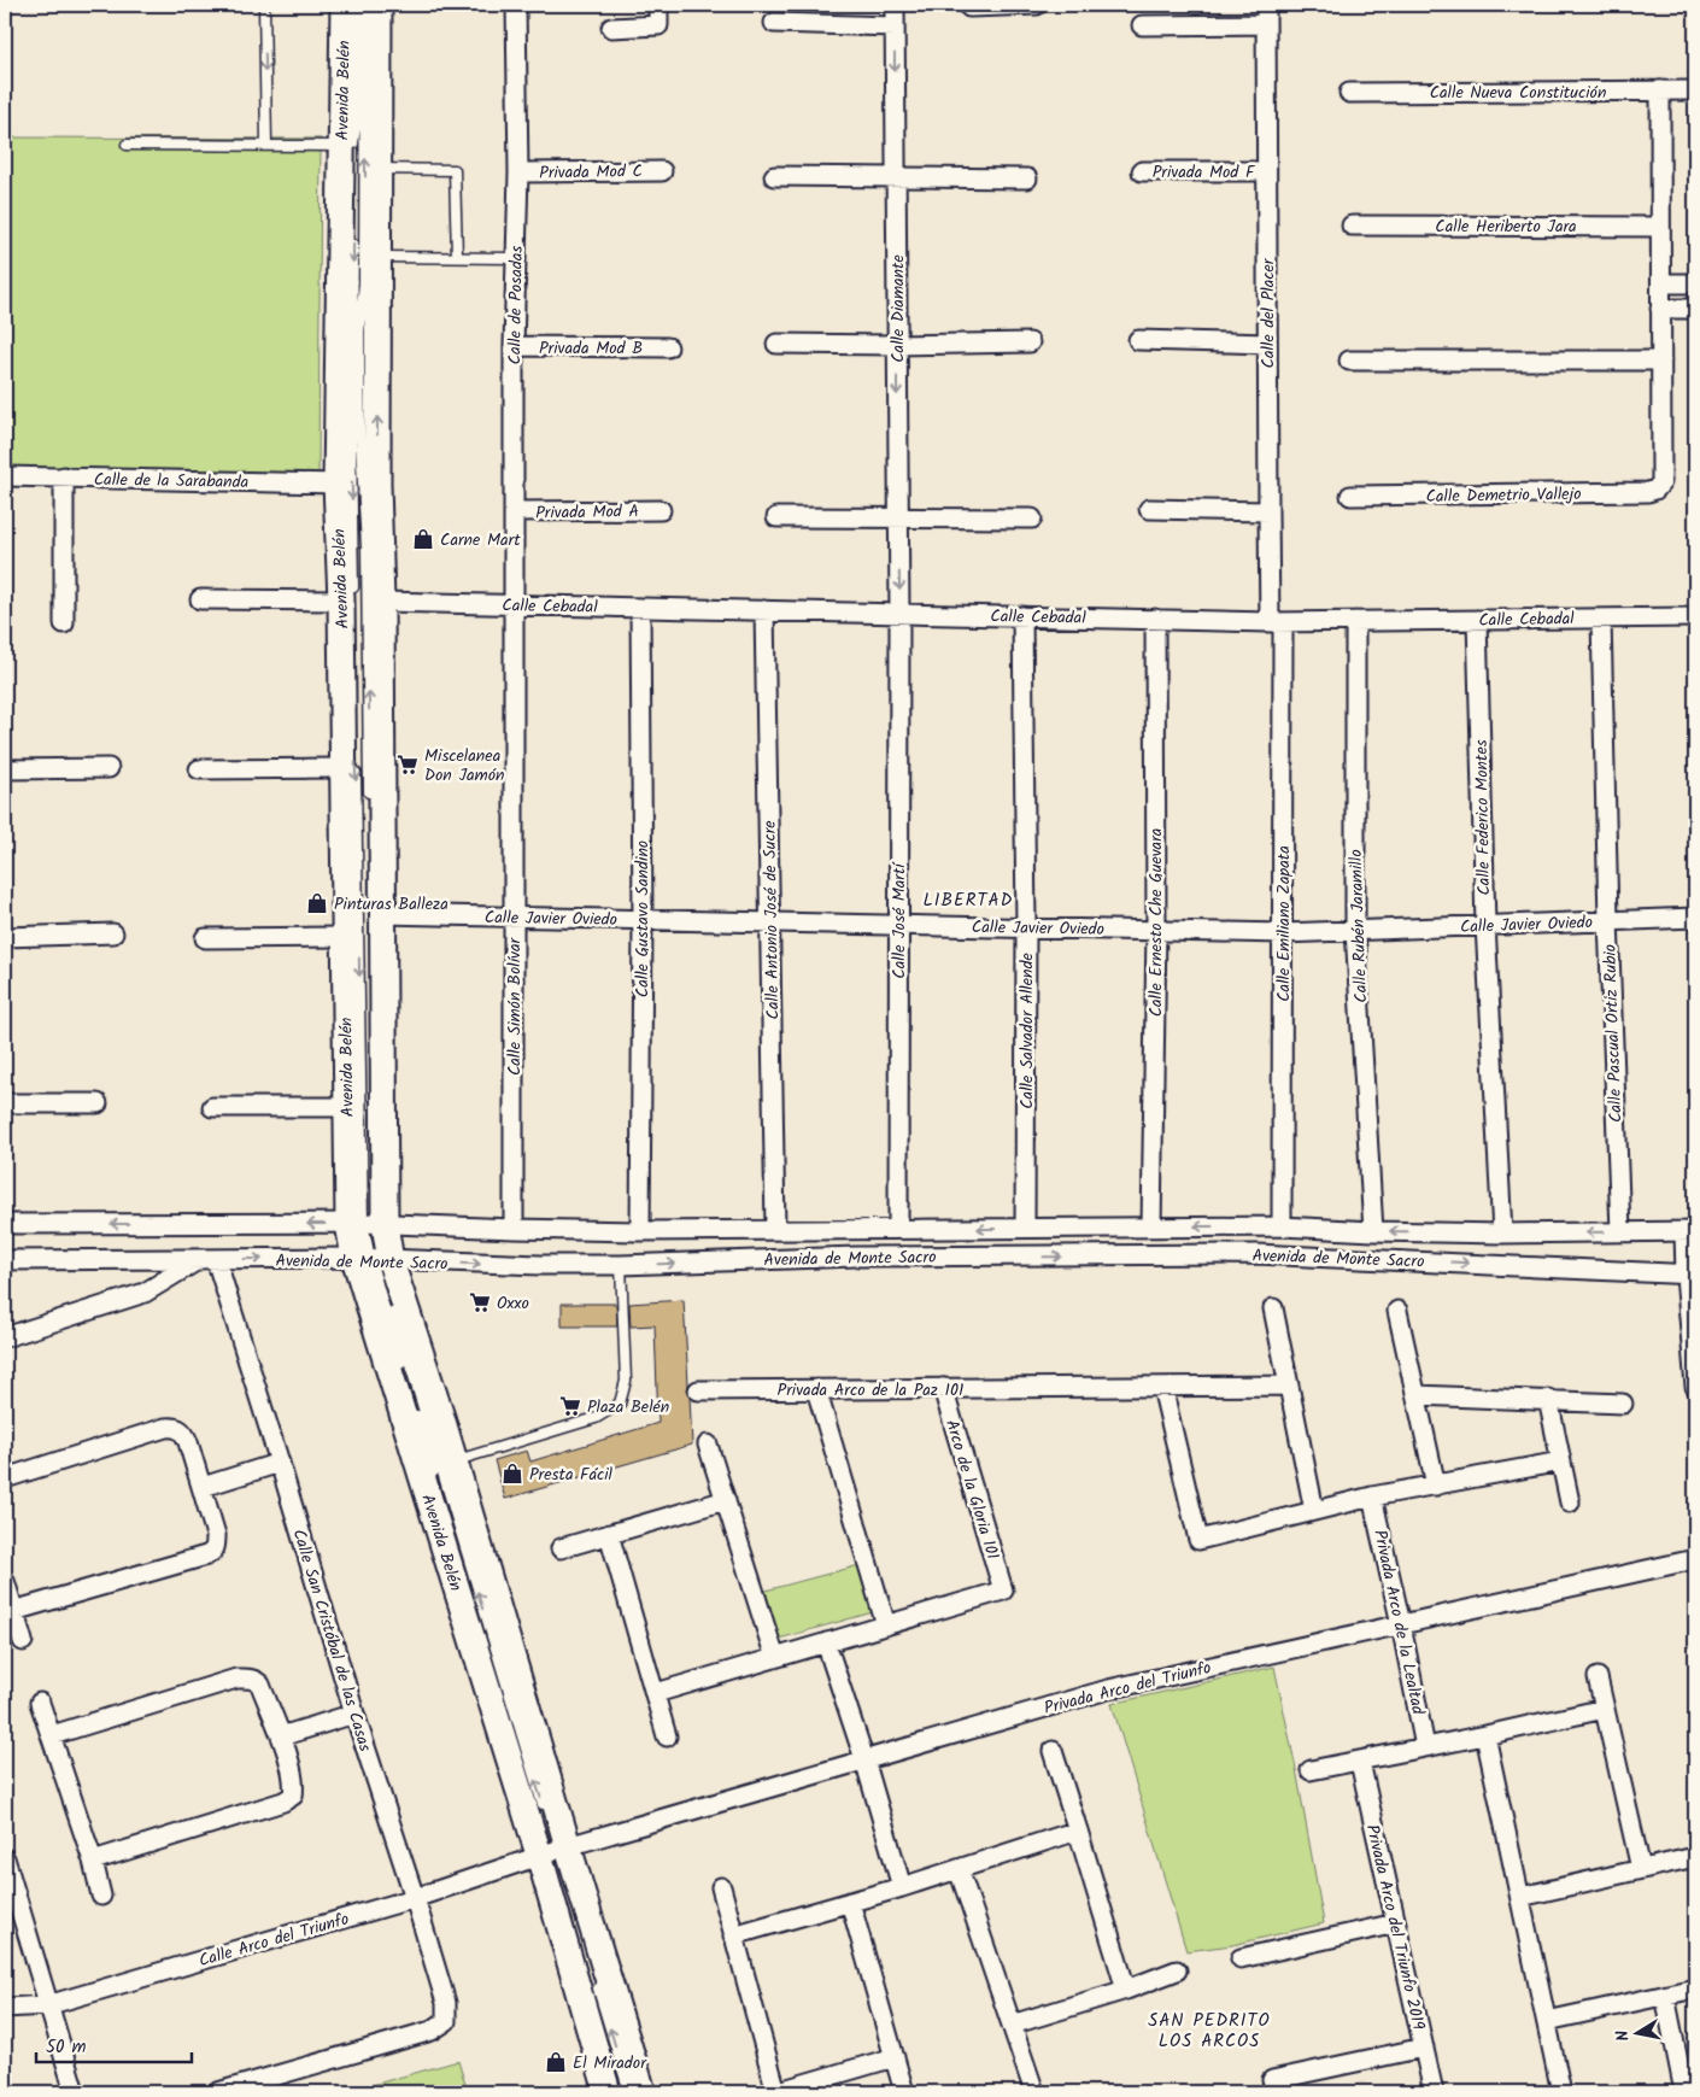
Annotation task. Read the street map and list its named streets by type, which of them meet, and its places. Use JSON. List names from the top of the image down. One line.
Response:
{"streets":{"main road":["Avenida Belén"],"street":["Calle Nueva Constitución","Privada Mod C","Privada Mod F","Calle Heriberto Jara","Calle de Posadas","Calle Diamante","Calle del Placer","Privada Mod B","Calle de la Sarabanda","Calle Demetrio Vallejo","Privada Mod A","Calle Cebadal","Calle Federico Montes","Calle Javier Oviedo","Calle Gustavo Sandino","Calle Antonio José de Sucre","Calle José Martí","Calle Ernesto Che Guevara","Calle Emiliano Zapata","Calle Rubén Jaramillo","Calle Simón Bolívar","Calle Salvador Allende","Calle Pascual Ortiz Rubio","Avenida de Monte Sacro","Privada Arco de la Paz 101","Arco de la Gloria 101","Privada Arco de la Lealtad","Calle San Cristóbal de las Casas","Privada Arco del Triunfo","Privada Arco del Triunfo 2019","Calle Arco del Triunfo"]},"crossings":[["Avenida Belén","Calle de la Sarabanda"],["Avenida Belén","Calle Cebadal"],["Avenida Belén","Calle Javier Oviedo"],["Avenida Belén","Avenida de Monte Sacro"],["Avenida Belén","Privada Arco del Triunfo"],["Avenida Belén","Calle Arco del Triunfo"],["Privada Mod C","Calle de Posadas"],["Privada Mod F","Calle del Placer"],["Calle de Posadas","Privada Mod B"],["Calle de Posadas","Privada Mod A"],["Calle de Posadas","Calle Cebadal"],["Calle de Posadas","Calle Simón Bolívar"],["Calle Diamante","Calle Cebadal"],["Calle Diamante","Calle José Martí"],["Calle del Placer","Calle Cebadal"],["Calle del Placer","Calle Emiliano Zapata"],["Calle Cebadal","Calle Federico Montes"],["Calle Cebadal","Calle Gustavo Sandino"],["Calle Cebadal","Calle Antonio José de Sucre"],["Calle Cebadal","Calle José Martí"],["Calle Cebadal","Calle Ernesto Che Guevara"],["Calle Cebadal","Calle Emiliano Zapata"],["Calle Cebadal","Calle Rubén Jaramillo"],["Calle Cebadal","Calle Simón Bolívar"],["Calle Cebadal","Calle Salvador Allende"],["Calle Cebadal","Calle Pascual Ortiz Rubio"],["Calle Federico Montes","Calle Javier Oviedo"],["Calle Federico Montes","Avenida de Monte Sacro"],["Calle Javier Oviedo","Calle Gustavo Sandino"],["Calle Javier Oviedo","Calle Antonio José de Sucre"],["Calle Javier Oviedo","Calle José Martí"],["Calle Javier Oviedo","Calle Ernesto Che Guevara"],["Calle Javier Oviedo","Calle Emiliano Zapata"],["Calle Javier Oviedo","Calle Rubén Jaramillo"],["Calle Javier Oviedo","Calle Simón Bolívar"],["Calle Javier Oviedo","Calle Salvador Allende"],["Calle Javier Oviedo","Calle Pascual Ortiz Rubio"],["Calle Gustavo Sandino","Avenida de Monte Sacro"],["Calle Antonio José de Sucre","Avenida de Monte Sacro"],["Calle José Martí","Avenida de Monte Sacro"],["Calle Ernesto Che Guevara","Avenida de Monte Sacro"],["Calle Emiliano Zapata","Avenida de Monte Sacro"],["Calle Rubén Jaramillo","Avenida de Monte Sacro"],["Calle Simón Bolívar","Avenida de Monte Sacro"],["Calle Salvador Allende","Avenida de Monte Sacro"],["Calle Pascual Ortiz Rubio","Avenida de Monte Sacro"],["Avenida de Monte Sacro","Calle San Cristóbal de las Casas"],["Privada Arco de la Paz 101","Arco de la Gloria 101"],["Privada Arco de la Lealtad","Privada Arco del Triunfo"],["Calle San Cristóbal de las Casas","Calle Arco del Triunfo"],["Privada Arco del Triunfo","Calle Arco del Triunfo"]],"one_way":["Calle Diamante"],"districts":["LIBERTAD","SAN PEDRITO LOS ARCOS"],"places":{"shop":["Carne Mart","Pinturas Balleza","Presta Fácil","El Mirador"],"supermarket":["Miscelanea Don Jamón","Oxxo","Plaza Belén"]},"scale_bar":"50 m","north":"left"}
